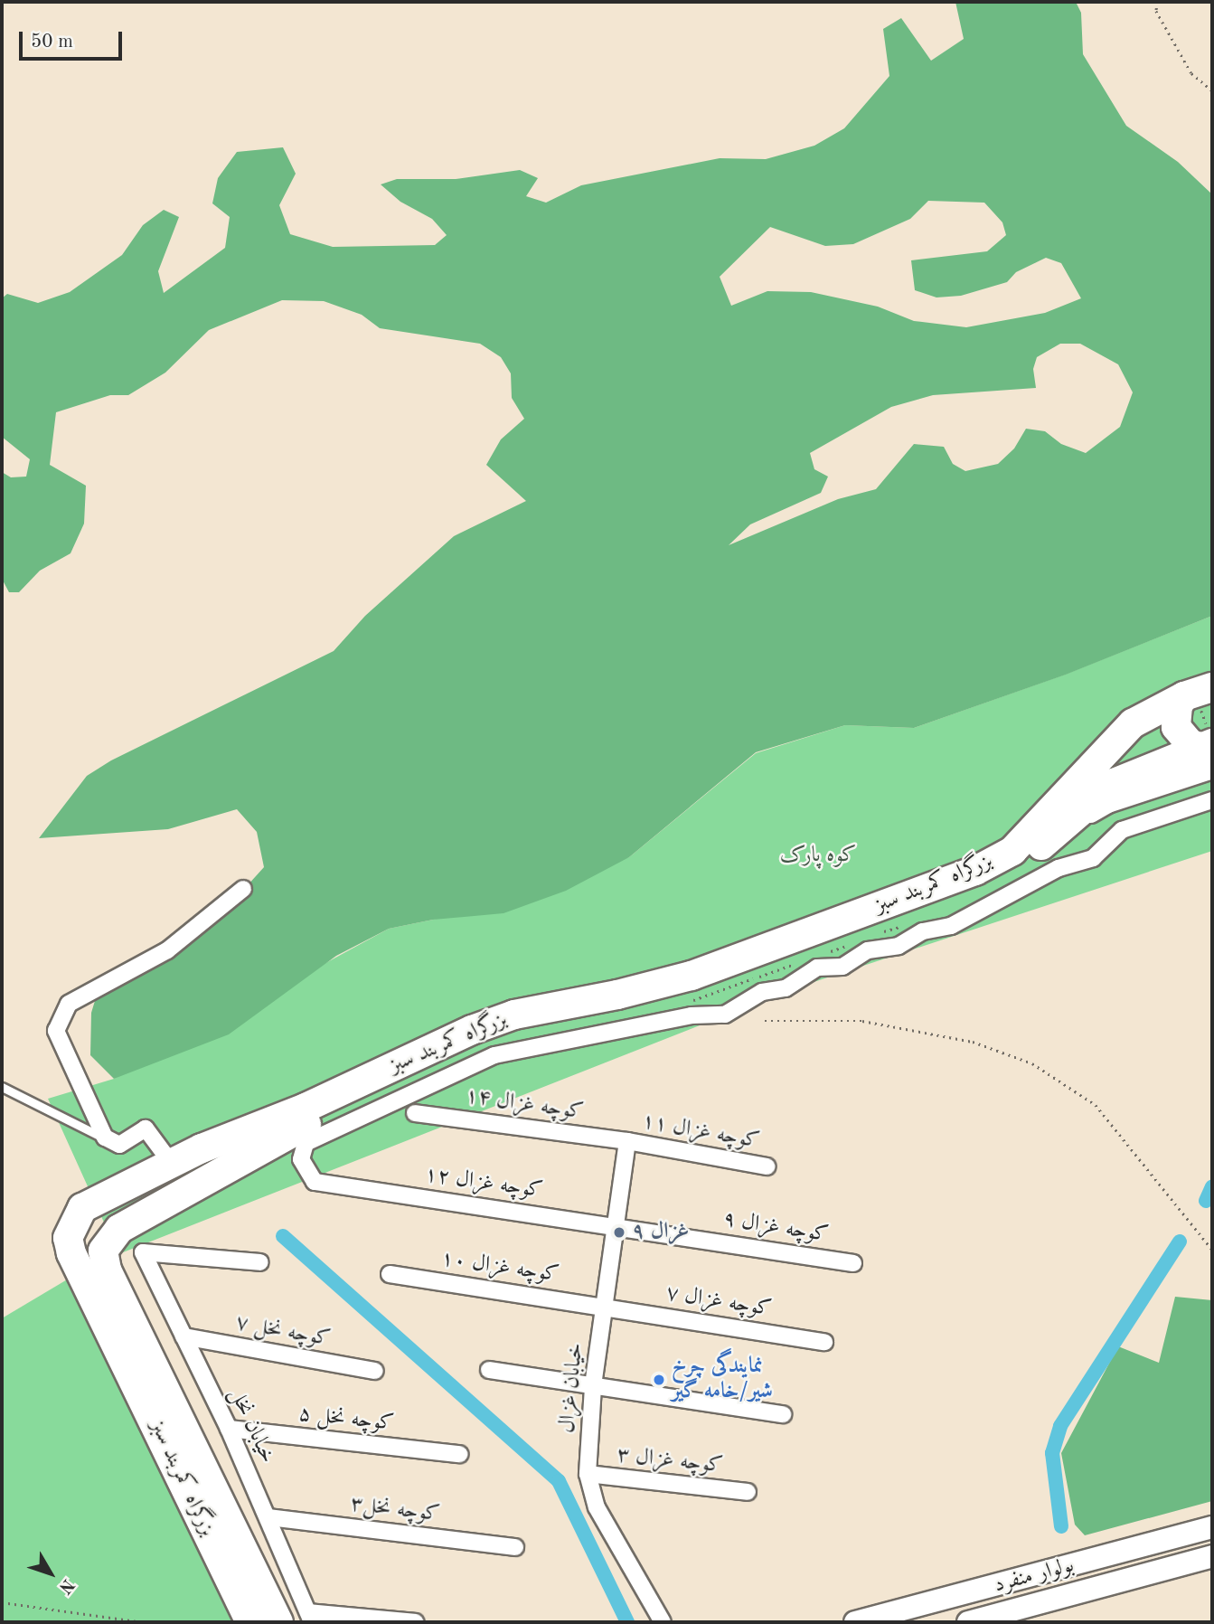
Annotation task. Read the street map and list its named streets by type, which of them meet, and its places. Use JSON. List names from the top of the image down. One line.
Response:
{"streets":{"highway":["بزرگراه کمربند سبز"],"street":["کوچه غزال ۱۴","کوچه غزال ۱۱","کوچه غزال ۱۲","کوچه غزال ۹","کوچه غزال ۱۰","کوچه غزال ۷","کوچه نخل ۷","خیابان غزال","کوچه نخل ۵","خیابان نخل","کوچه غزال ۳","کوچه نخل۳","بولوار منفرد"]},"crossings":[["کوچه غزال ۱۴","کوچه غزال ۱۱"],["کوچه غزال ۱۴","خیابان غزال"],["کوچه غزال ۱۱","خیابان غزال"],["کوچه غزال ۱۲","کوچه غزال ۹"],["کوچه غزال ۱۲","خیابان غزال"],["کوچه غزال ۹","خیابان غزال"],["کوچه غزال ۱۰","کوچه غزال ۷"],["کوچه غزال ۱۰","خیابان غزال"],["کوچه غزال ۷","خیابان غزال"],["کوچه نخل ۷","خیابان نخل"],["خیابان غزال","کوچه غزال ۳"],["کوچه نخل ۵","خیابان نخل"],["خیابان نخل","کوچه نخل۳"]],"parks":["کوه پارک"],"places":["غزال ۹","نمایندگی چرخ شیر/خامه گیر"],"scale_bar":"50 m","north":"bottom right"}
